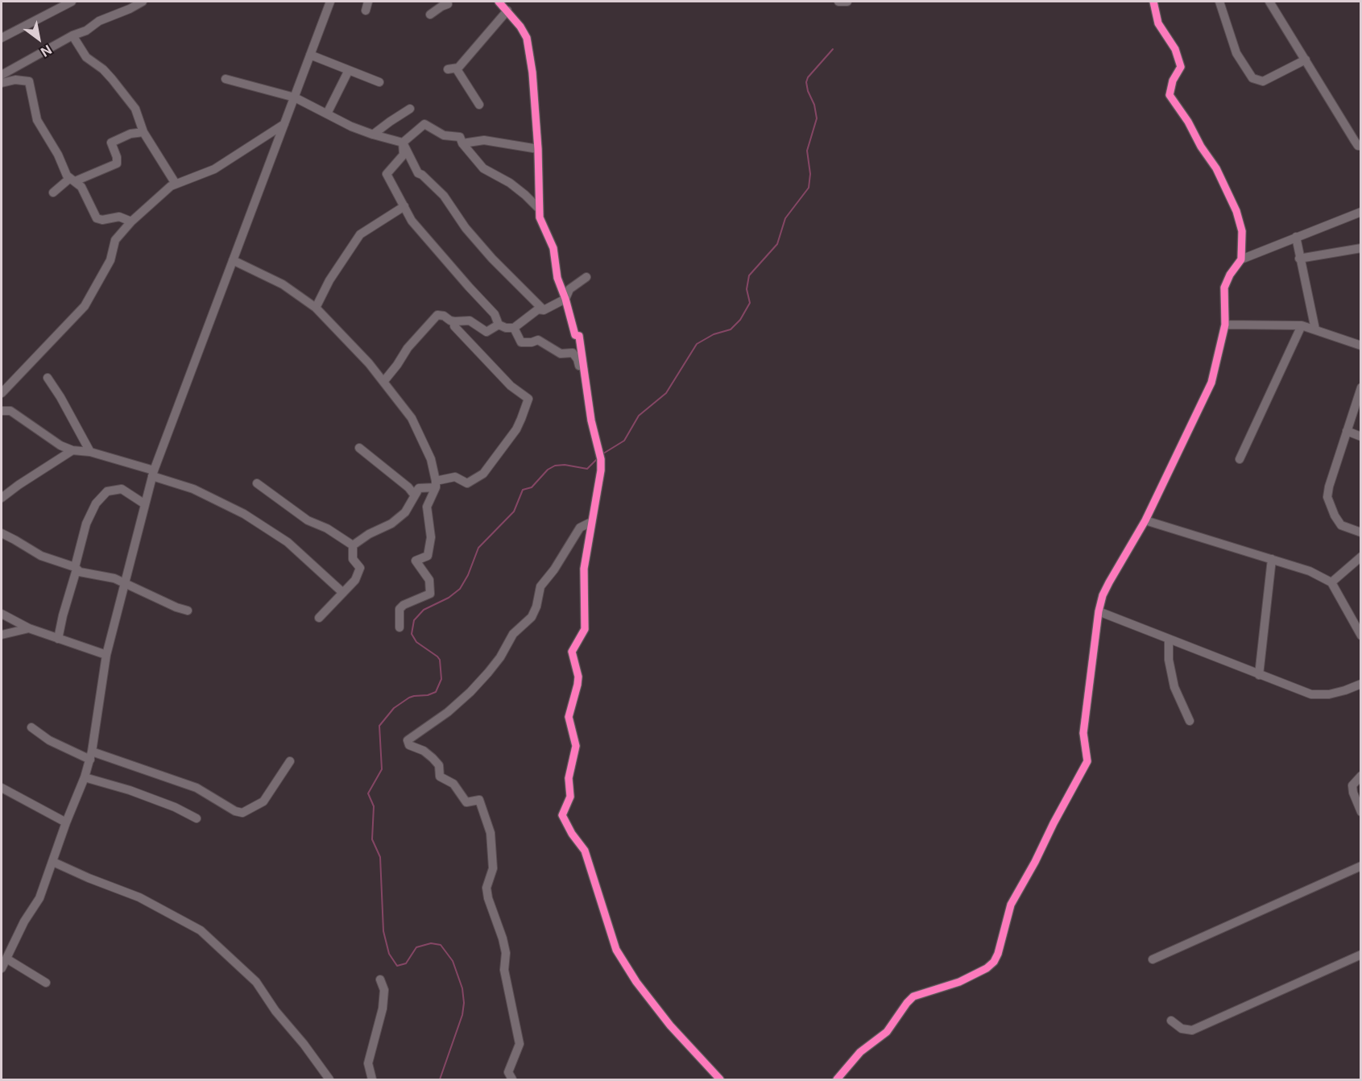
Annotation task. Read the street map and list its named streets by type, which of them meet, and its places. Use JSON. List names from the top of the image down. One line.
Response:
{"north":"bottom right"}
